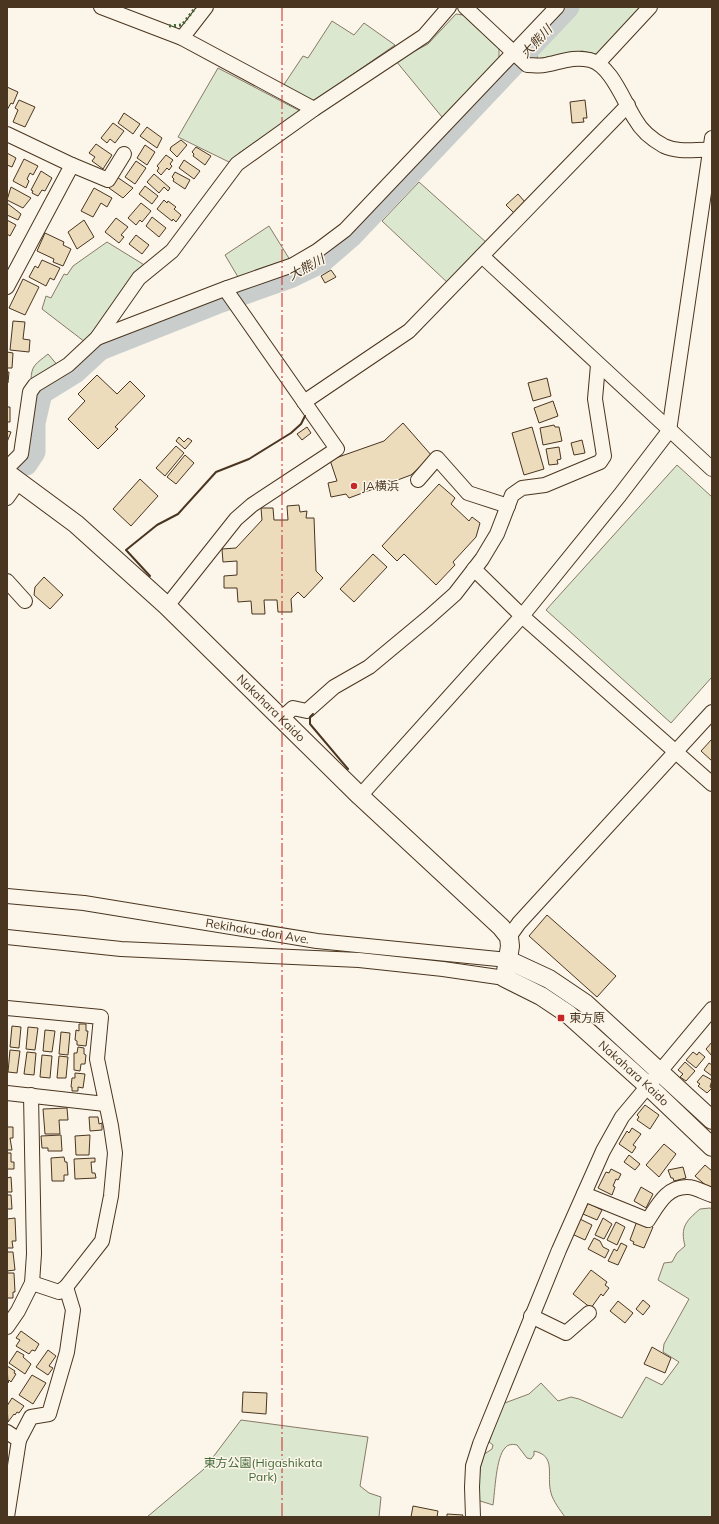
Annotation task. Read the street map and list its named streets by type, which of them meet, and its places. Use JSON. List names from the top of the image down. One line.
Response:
{"streets":{"main road":["Nakahara Kaido"],"street":["Rekihaku-dori Ave."]},"crossings":[["Nakahara Kaido","Rekihaku-dori Ave."]],"water":["大熊川"],"parks":["東方公園(Higashikata Park)"],"places":{"other":["JA横浜"],"transit":["東方原"]}}
